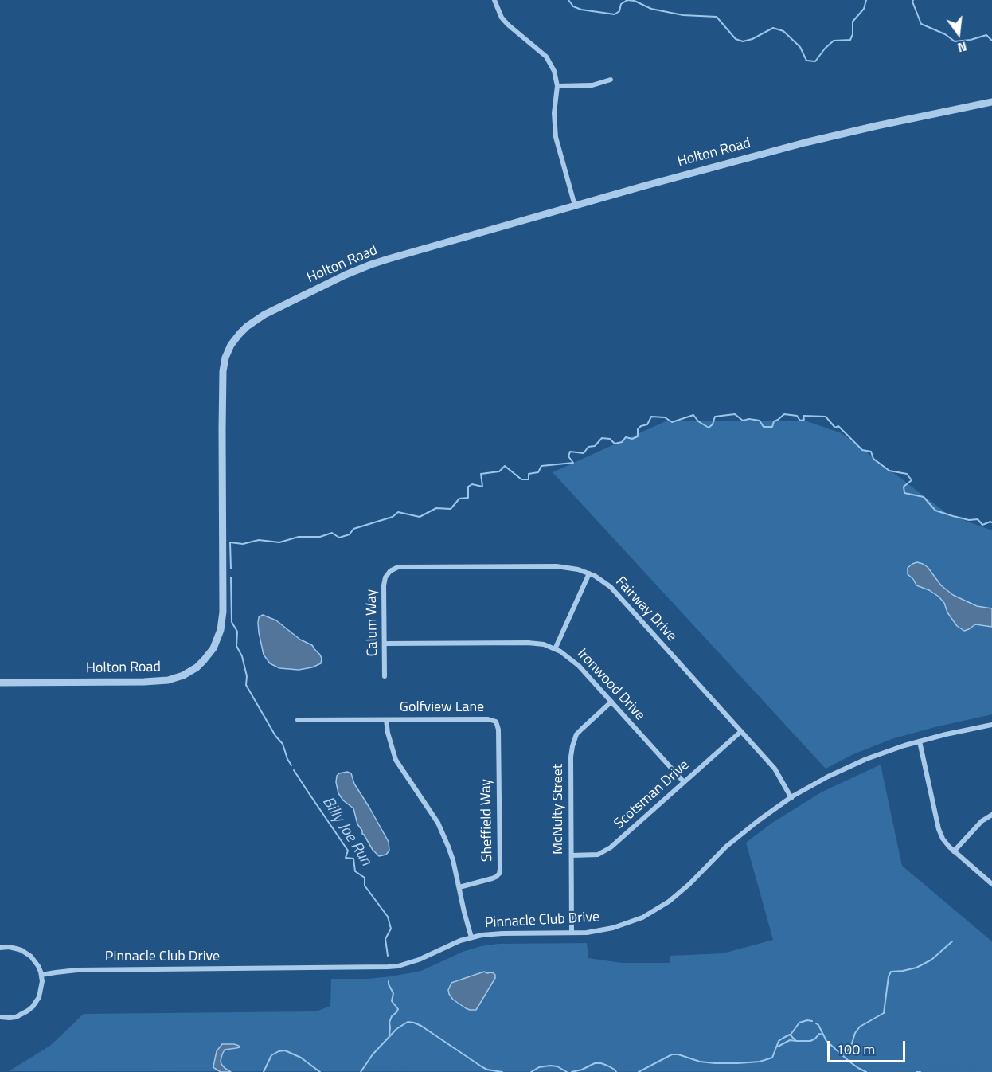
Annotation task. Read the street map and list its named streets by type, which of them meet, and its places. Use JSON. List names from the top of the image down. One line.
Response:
{"streets":{"street":["Holton Road","Fairway Drive","Calum Way","Ironwood Drive","Golfview Lane","Scotsman Drive","McNulty Street","Sheffield Way","Pinnacle Club Drive"]},"crossings":[["Fairway Drive","Calum Way"],["Fairway Drive","Scotsman Drive"],["Fairway Drive","Pinnacle Club Drive"],["Calum Way","Ironwood Drive"],["Ironwood Drive","Scotsman Drive"],["Ironwood Drive","McNulty Street"],["Golfview Lane","Sheffield Way"],["Scotsman Drive","McNulty Street"],["McNulty Street","Pinnacle Club Drive"]],"water":["Billy Joe Run"],"scale_bar":"100 m","north":"bottom"}
